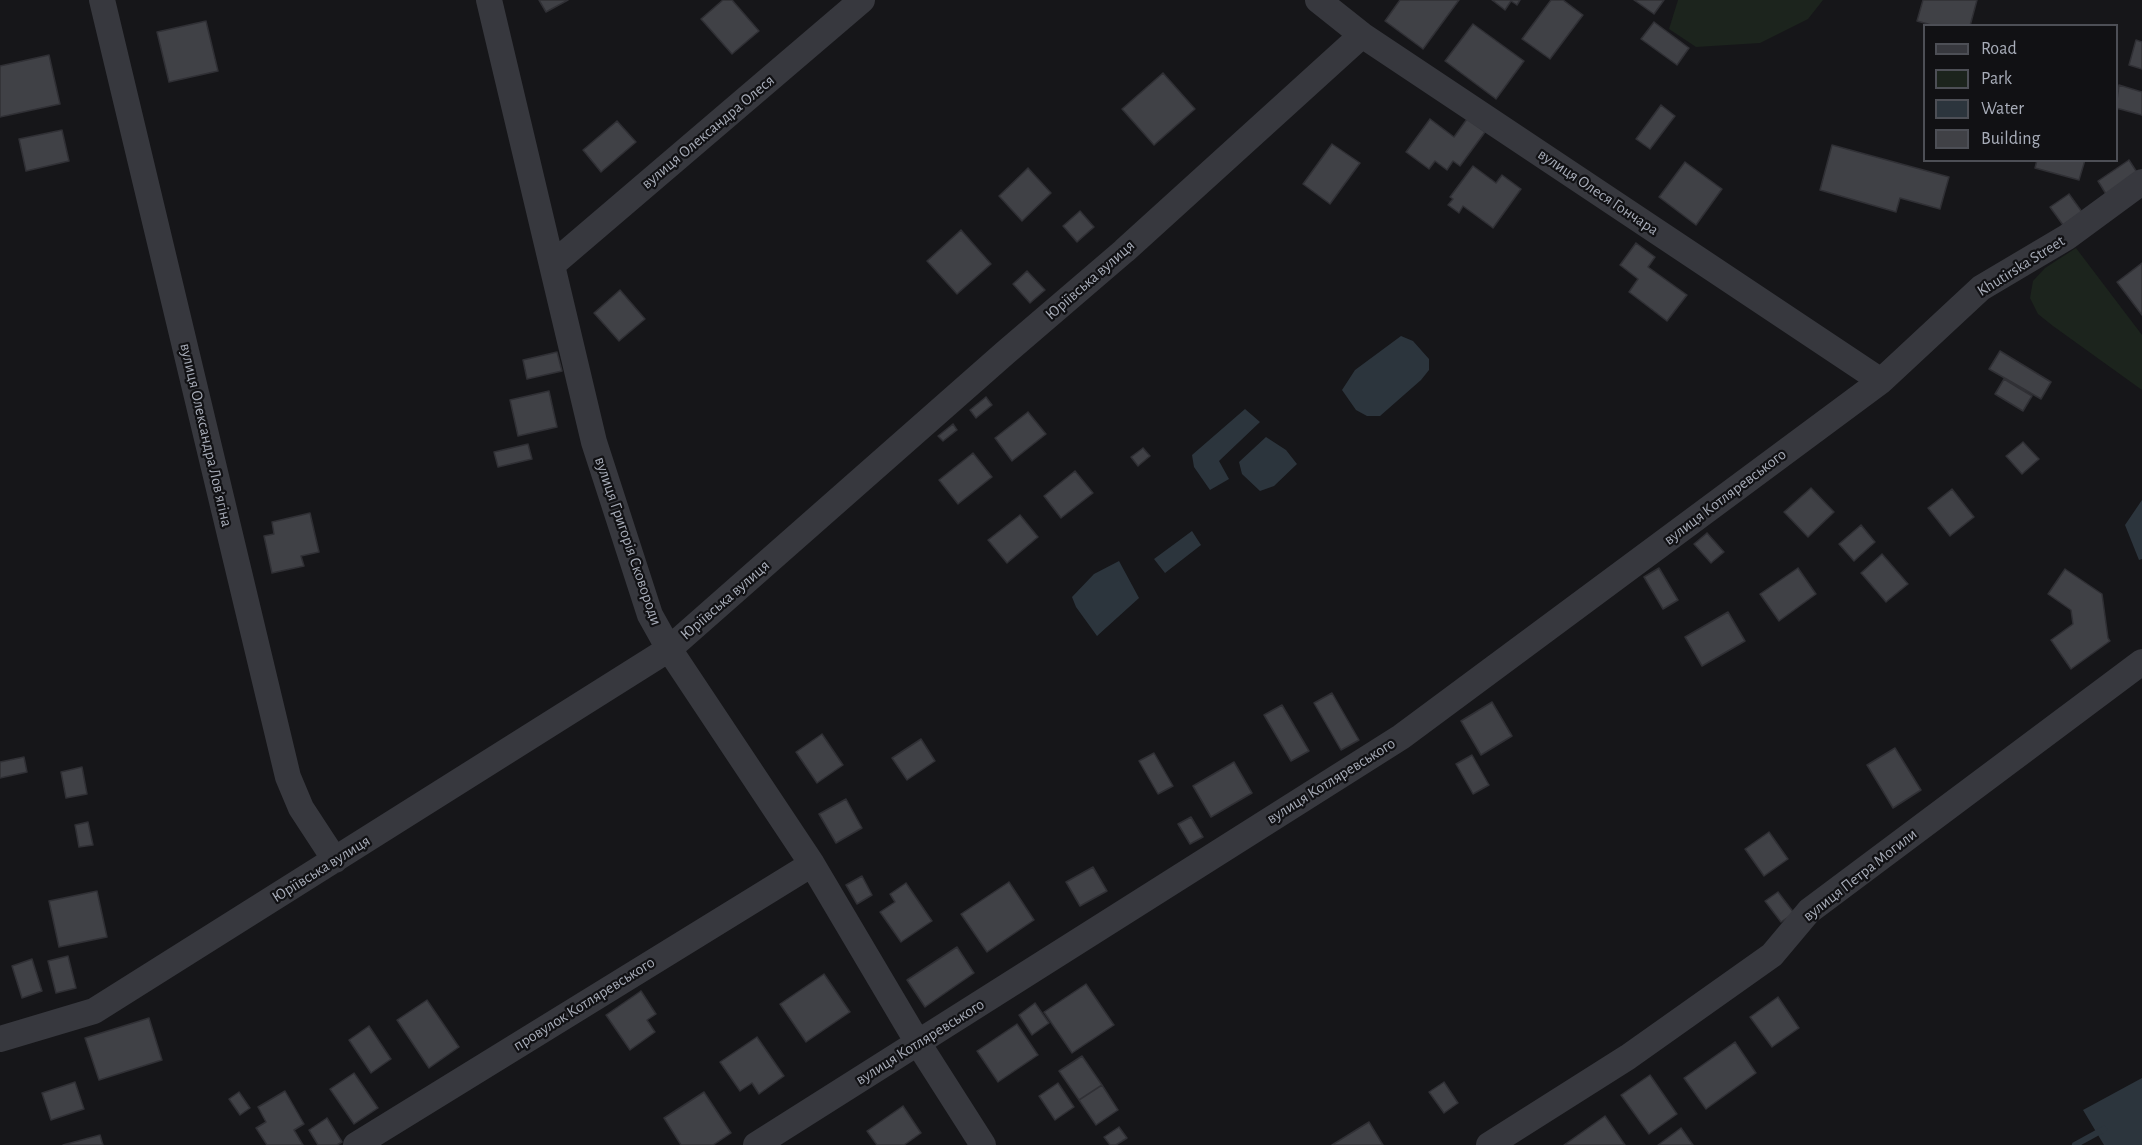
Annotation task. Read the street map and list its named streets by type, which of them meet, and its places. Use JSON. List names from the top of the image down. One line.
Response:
{"streets":{"street":["вулиця Олександра Олеся","вулиця Олеся Гончара","Khutirska Street","Юріївська вулиця","вулиця Олександра Ловʼягіна","вулиця Котляревського","вулиця Григорія Сковороди","вулиця Петра Могили","провулок Котляревського"]},"crossings":[["вулиця Олександра Олеся","вулиця Григорія Сковороди"],["вулиця Олеся Гончара","Khutirska Street"],["вулиця Олеся Гончара","Юріївська вулиця"],["вулиця Олеся Гончара","вулиця Котляревського"],["Khutirska Street","вулиця Котляревського"],["Юріївська вулиця","вулиця Олександра Ловʼягіна"],["Юріївська вулиця","вулиця Григорія Сковороди"],["вулиця Котляревського","вулиця Григорія Сковороди"],["вулиця Григорія Сковороди","провулок Котляревського"]],"legend":["Road","Park","Water","Building"]}
